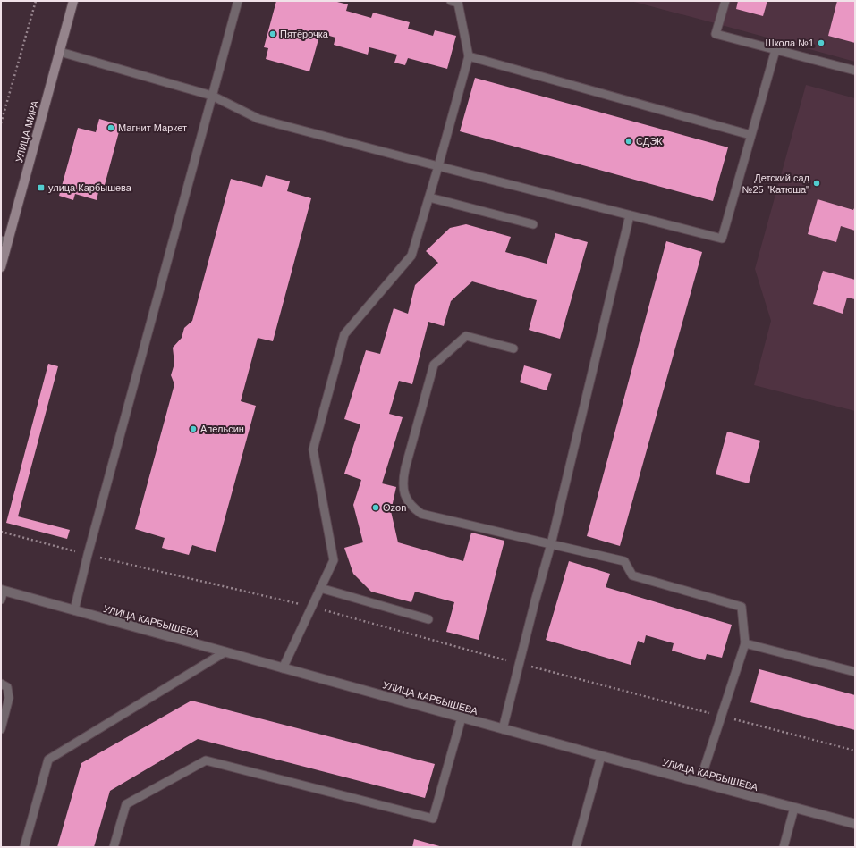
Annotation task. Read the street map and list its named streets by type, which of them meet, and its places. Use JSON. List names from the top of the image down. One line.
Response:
{"streets":{"main road":["УЛИЦА МИРА"],"street":["УЛИЦА КАРБЫШЕВА"]},"places":{"other":["Пятёрочка","Школа №1","Магнит Маркет","СДЭК","Детский сад №25 \"Катюша\"","Апельсин","Ozon"],"transit":["улица Карбышева"]}}
